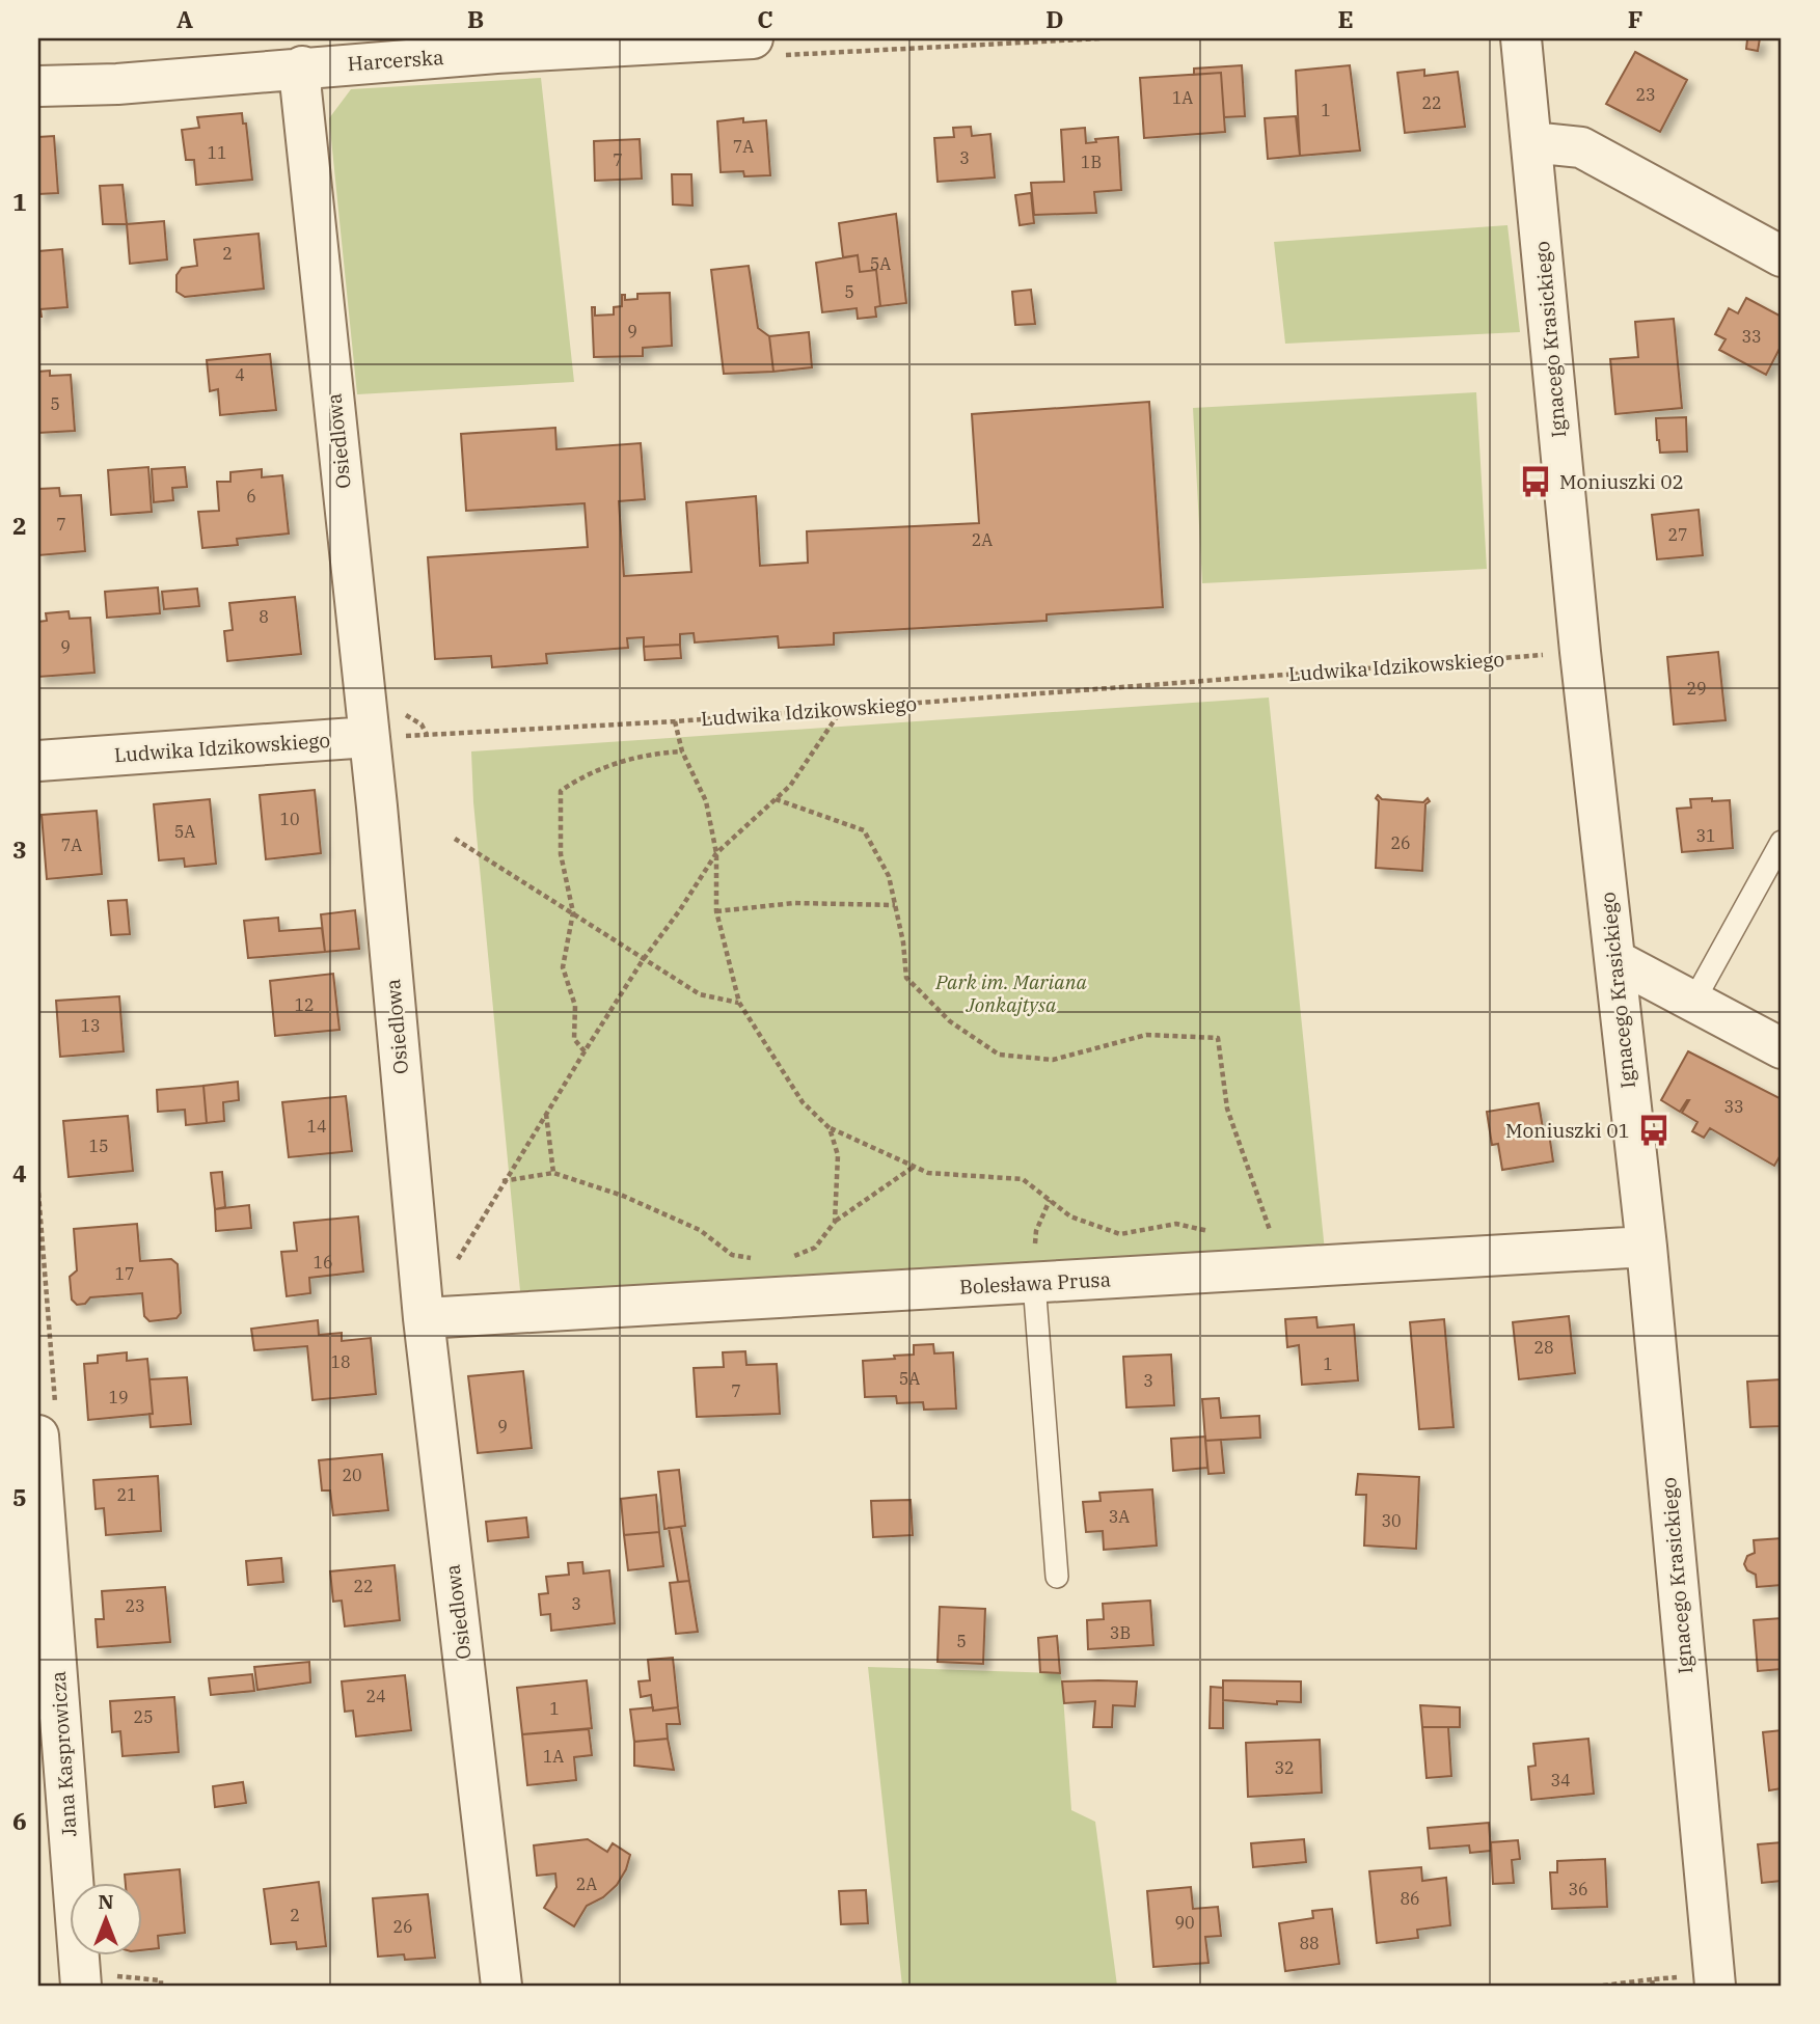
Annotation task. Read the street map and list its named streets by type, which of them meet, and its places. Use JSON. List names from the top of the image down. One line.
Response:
{"streets":{"street":["Harcerska","Ignacego Krasickiego","Osiedlowa","Ludwika Idzikowskiego","Bolesława Prusa","Jana Kasprowicza"]},"crossings":[["Harcerska","Osiedlowa"],["Ignacego Krasickiego","Ludwika Idzikowskiego"],["Ignacego Krasickiego","Bolesława Prusa"],["Osiedlowa","Ludwika Idzikowskiego"],["Osiedlowa","Bolesława Prusa"]],"parks":["Park im. Mariana Jonkajtysa"],"places":{"bus stop":["Moniuszki 02","Moniuszki 01"]},"house_numbers":["23","1A","22","1","7A","11","3","7","1B","2","5A","5","9","33","4","5","6","7","27","2A","8","9","29","10","5A","31","26","7A","12","13","33","14","15","16","17","28","18","1","5A","3","7","19","9","20","21","3A","30","22","3","23","3B","5","24","1","25","1A","32","34","2A","36","86","2","90","26","88"],"north":"top","grid":{"columns":["A","B","C","D","E","F"],"rows":["1","2","3","4","5","6"]}}
